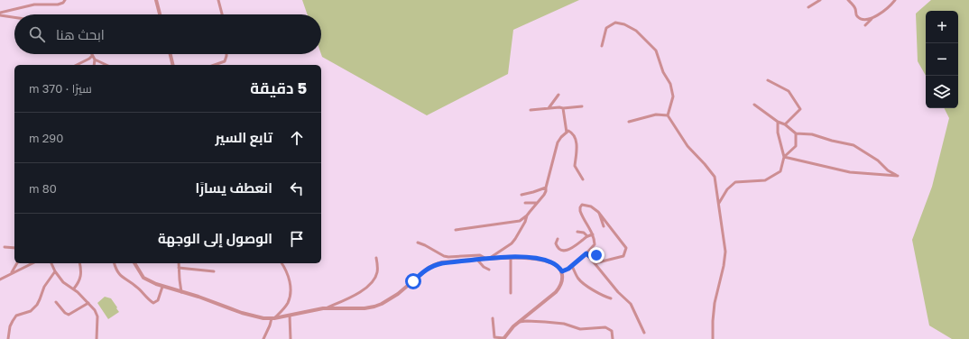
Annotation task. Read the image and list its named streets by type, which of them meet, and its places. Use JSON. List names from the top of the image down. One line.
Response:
{"page":{"map_buttons":["+","−"],"search":"ابحث هنا","heading":["5 دقيقة","سيرًا · 370 m"],"list":[["تابع السير","290 m"],["انعطف يسارًا","80 m"],"الوصول إلى الوجهة"]}}
